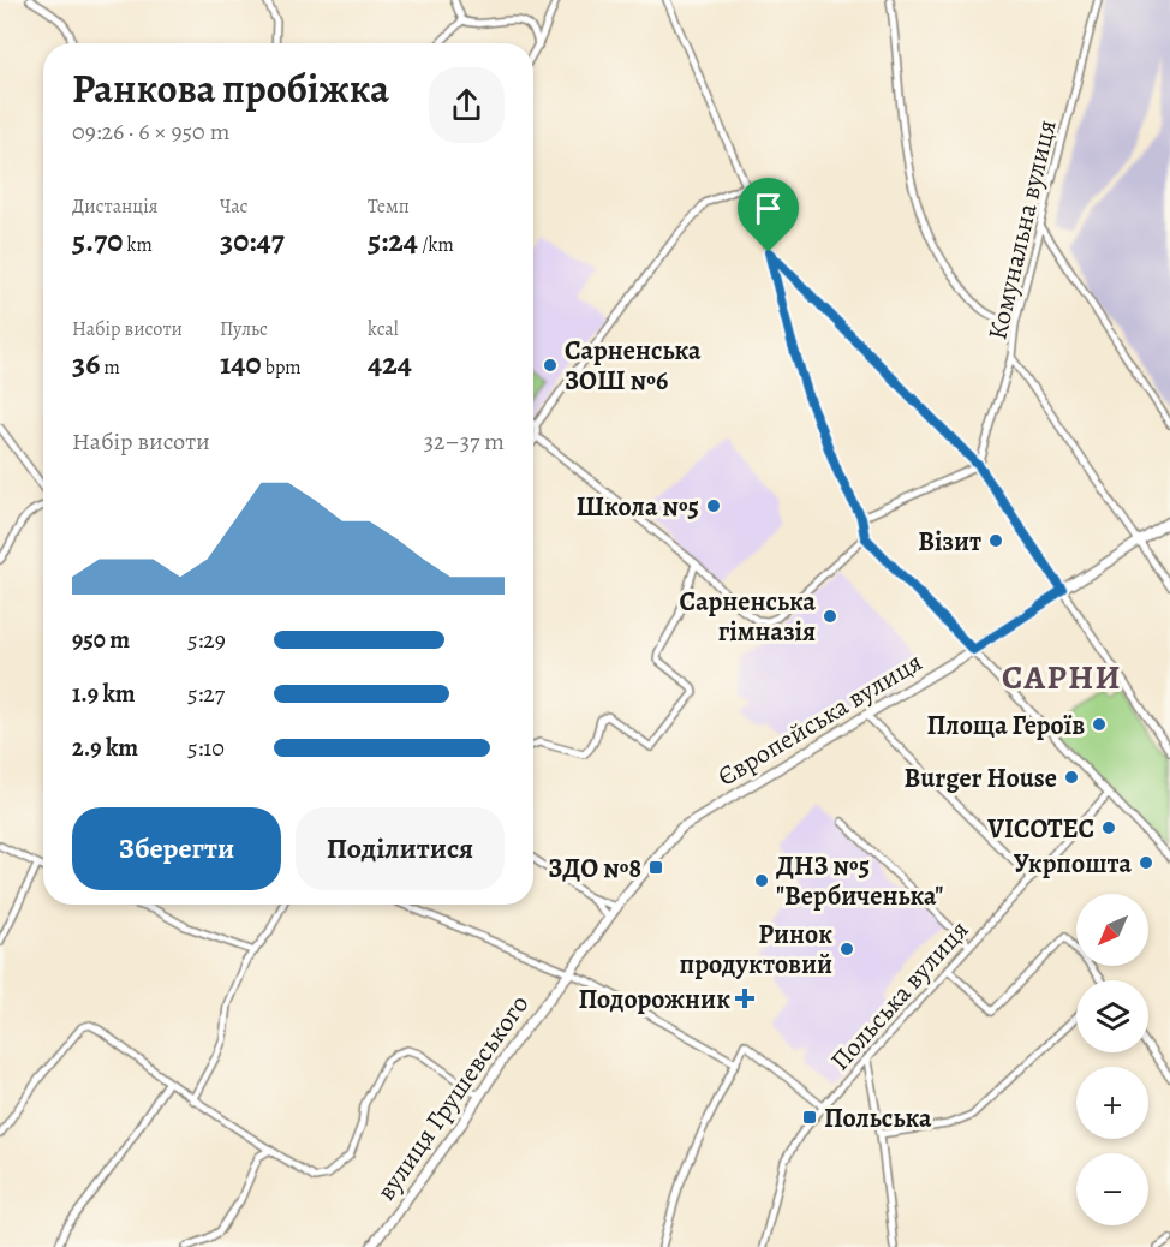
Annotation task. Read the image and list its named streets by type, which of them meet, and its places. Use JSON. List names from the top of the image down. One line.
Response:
{"streets":{"main road":["Європейська вулиця","вулиця Грушевського"],"street":["Комунальна вулиця","Польська вулиця"]},"crossings":[["Європейська вулиця","вулиця Грушевського"]],"districts":["САРНИ"],"places":{"other":["Сарненська ЗОШ №6","Школа №5","Візит","Сарненська гімназія","Площа Героїв","Burger House","VICOTEC","Укрпошта","ДНЗ №5 \"Вербиченька\"","Ринок продуктовий"],"transit":["ЗДО №8","Польська"],"health":["Подорожник"]},"north":"bottom left","page":{"heading":["Ранкова пробіжка","09:26 · 6 × 950 m"],"stats":[["Дистанція","5.70 km"],["Час","30:47"],["Темп","5:24 /km"],["Набір висоти","36 m"],["Пульс","140 bpm"],["kcal","424"]],"chart":["Набір висоти","32–37 m"],"list":[{"name":"950 m","note":"5:29"},{"name":"1.9 km","note":"5:27"},{"name":"2.9 km","note":"5:10"}],"buttons":["Зберегти","Поділитися"],"map_buttons":["+","−"]}}
